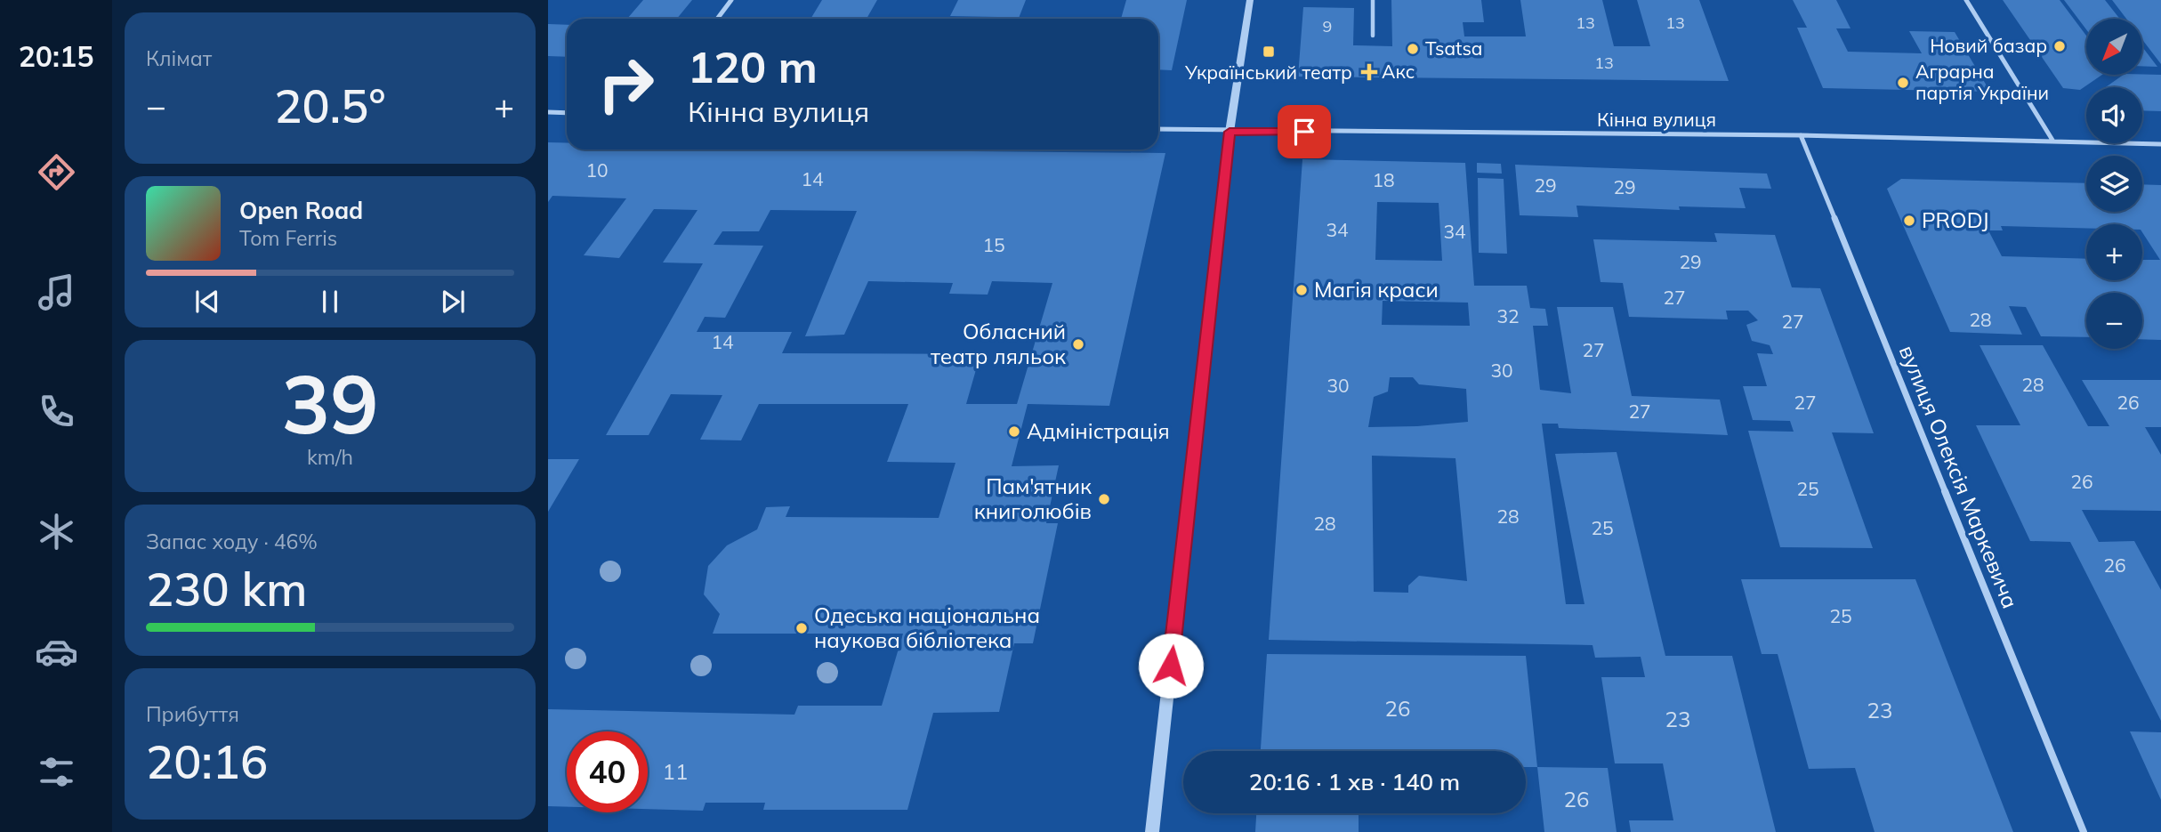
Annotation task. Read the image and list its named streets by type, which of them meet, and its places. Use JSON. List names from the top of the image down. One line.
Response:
{"streets":{"street":["Кінна вулиця","вулиця Олексія Маркевича"]},"crossings":[["Кінна вулиця","вулиця Олексія Маркевича"]],"places":{"other":["Новий базар","Tsatsa","Аграрна партія України","PRODJ","Магія краси","Обласний театр ляльок","Адміністрація","Пам'ятник книголюбів","Одеська національна наукова бібліотека"],"transit":["Український театр"],"health":["Акс"]},"house_numbers":["13","13","9","13","10","14","18","29","29","34","34","15","29","27","32","28","27","14","27","30","28","30","27","26","27","26","25","28","28","25","26","25","26","23","23","11","26"],"north":"bottom left","page":{"tabs":"20:15","tile":["Клімат",["39","km/h"],["Запас ходу · 46%","230 km"],["Прибуття","20:16"]],"map_buttons":["+","−"],"turn":["120 m","Кінна вулиця"],"heat":["−","20.5°","+"],"song":["Open Road","Tom Ferris"],"limit":"40","trip":"20:16 · 1 хв · 140 m"}}
